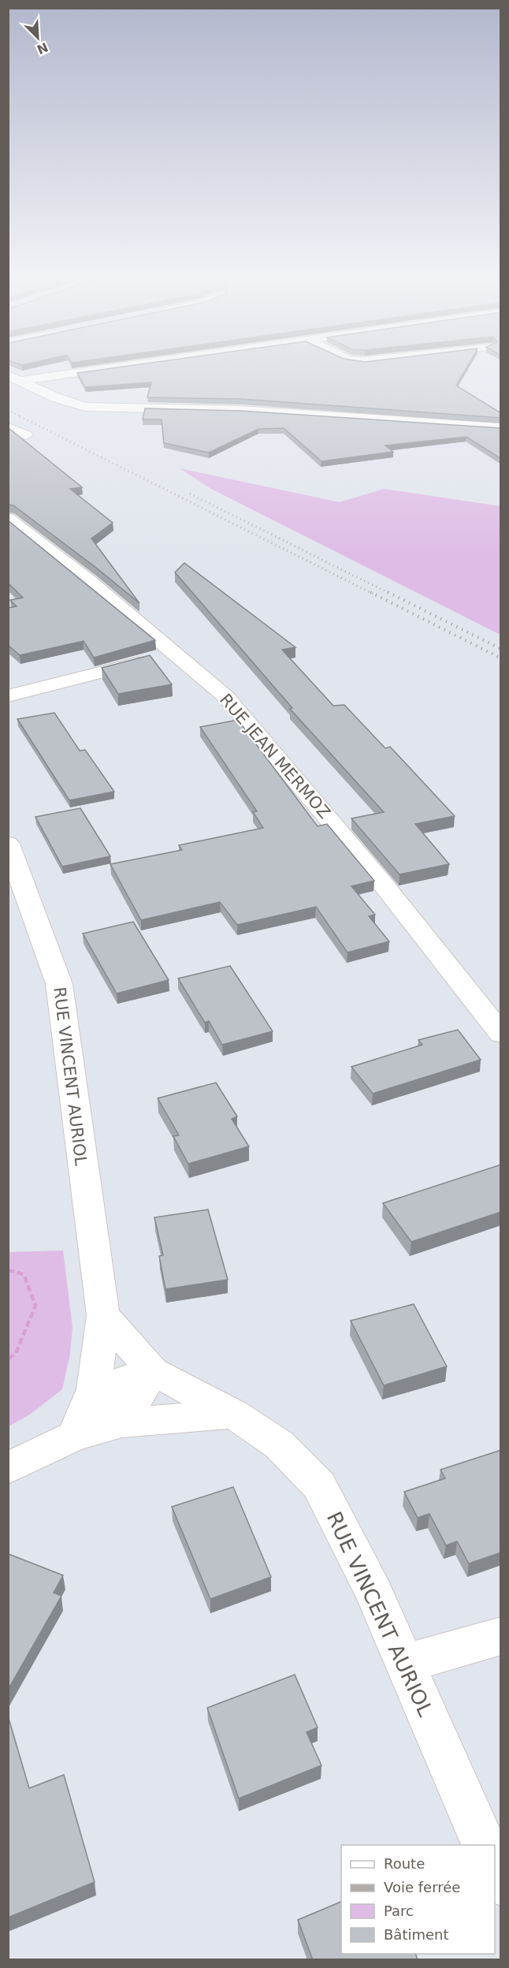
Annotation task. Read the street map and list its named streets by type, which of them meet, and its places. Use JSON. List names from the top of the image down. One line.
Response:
{"streets":{"street":["RUE JEAN MERMOZ","RUE VINCENT AURIOL"]},"legend":["Route","Voie ferrée","Parc","Bâtiment"],"north":"bottom right"}
